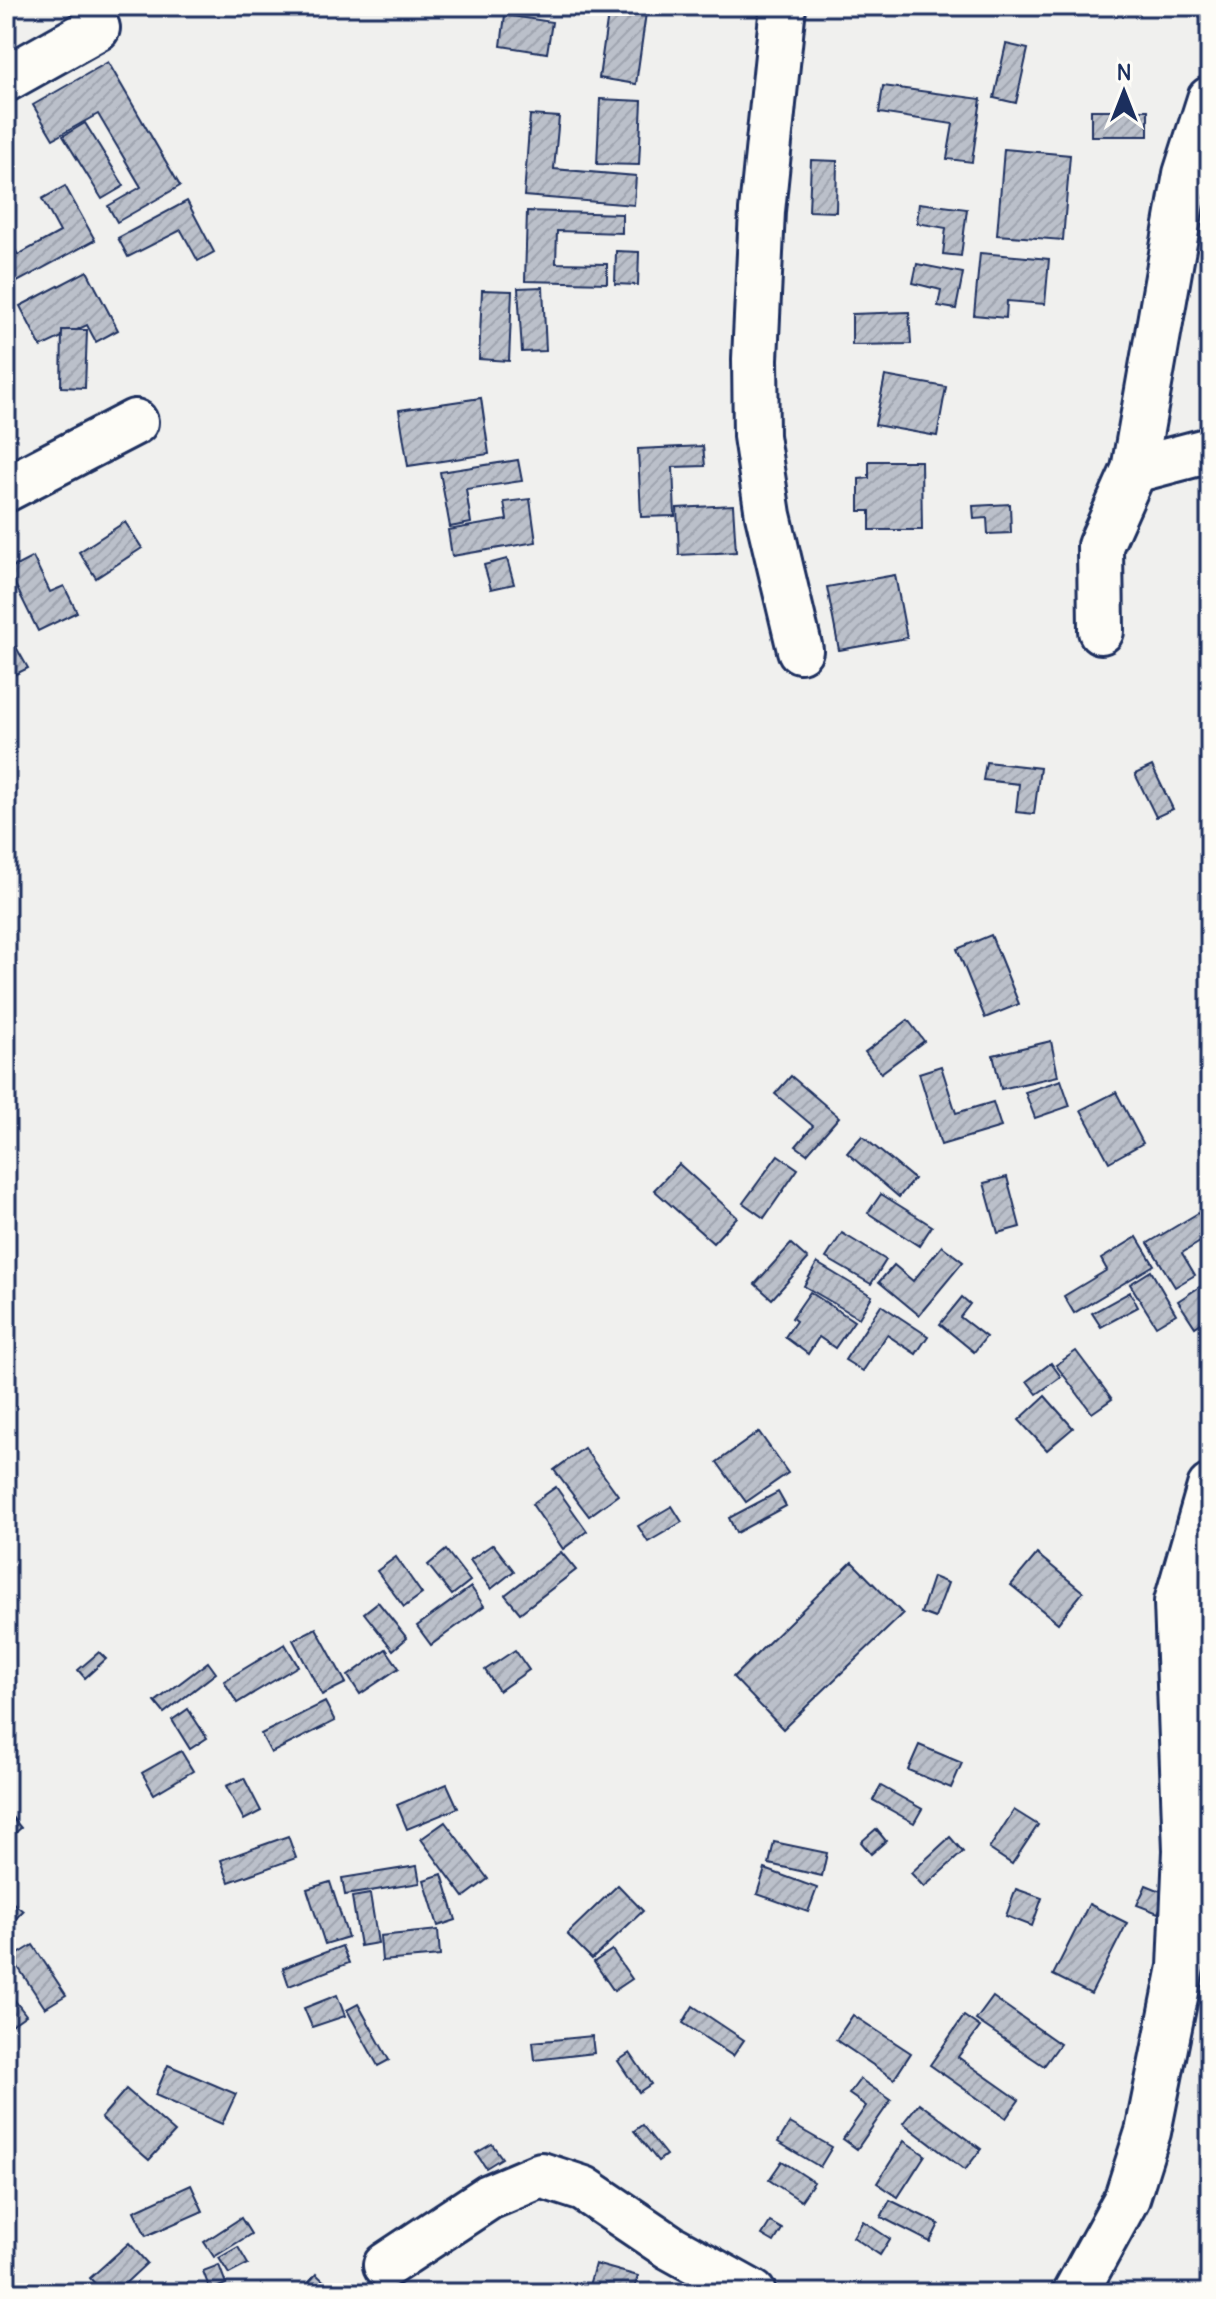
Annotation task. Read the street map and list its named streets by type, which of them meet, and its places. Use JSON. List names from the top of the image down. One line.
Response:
{"north":"top"}
